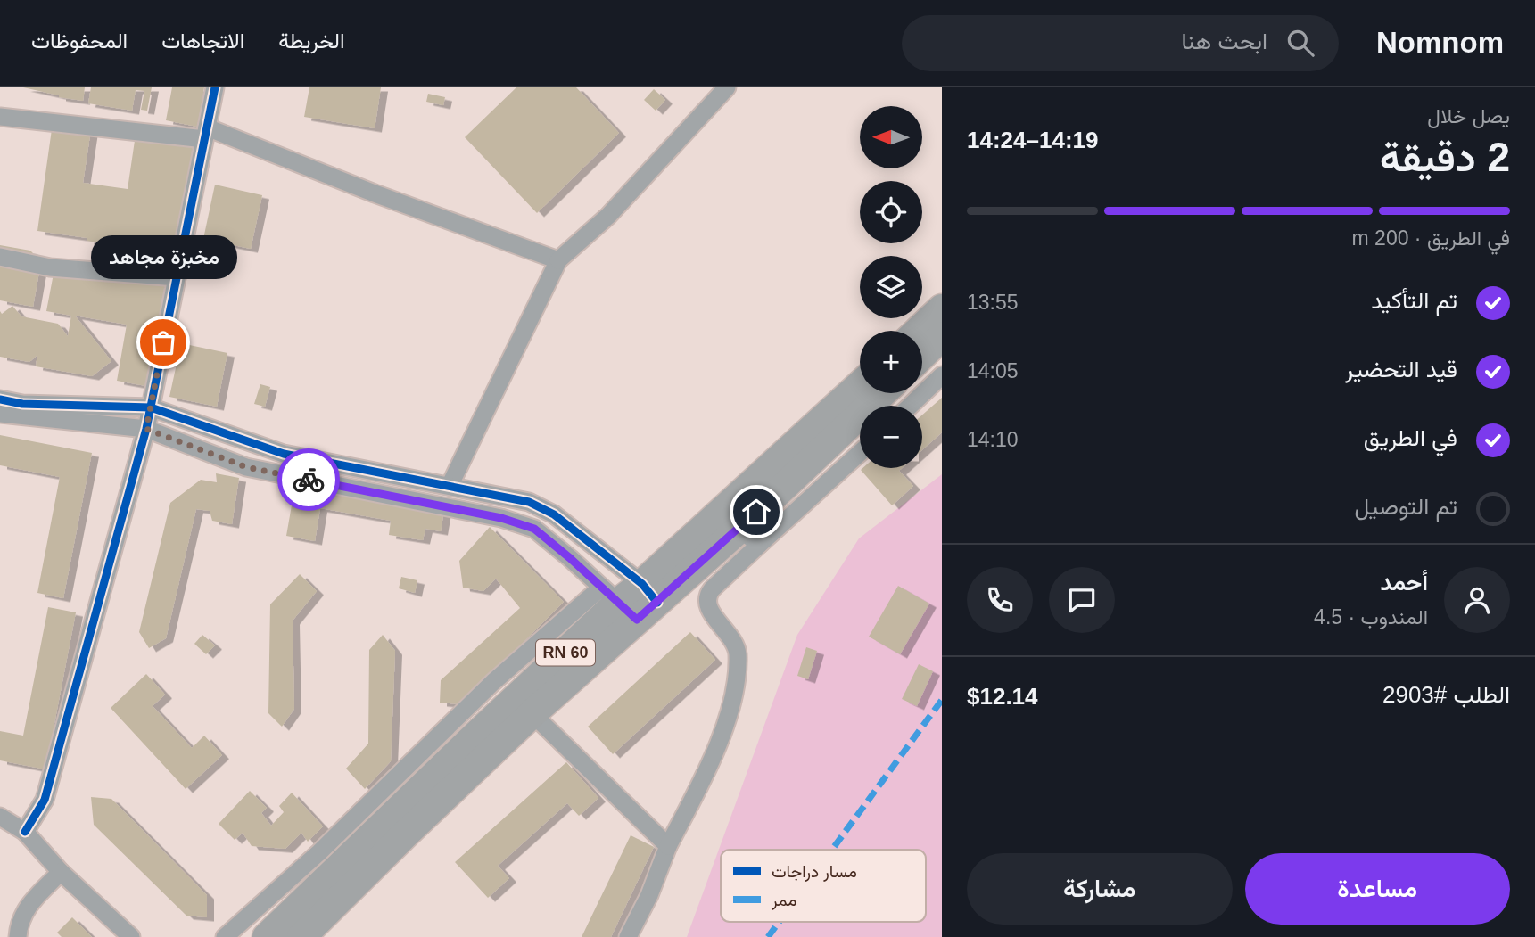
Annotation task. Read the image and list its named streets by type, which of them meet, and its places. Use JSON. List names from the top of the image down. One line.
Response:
{"streets":{"main road":["RN 60"]},"places":["مخبزة مجاهد"],"legend":["مسار دراجات","ممر"],"north":"left","page":{"header":"Nomnom","search":"ابحث هنا","nav":["الخريطة","الاتجاهات","المحفوظات"],"heading":["2 دقيقة","يصل خلال","14:19–14:24"],"panel":["أحمد","المندوب · 4.5","الطلب #2903","$12.14"],"map_buttons":["+","−"],"bar":"في الطريق · 200 m","bubble":"مخبزة مجاهد","list":[["تم التأكيد","13:55"],["قيد التحضير","14:05"],["في الطريق","14:10"],"تم التوصيل"],"buttons":["مساعدة","مشاركة"]}}
